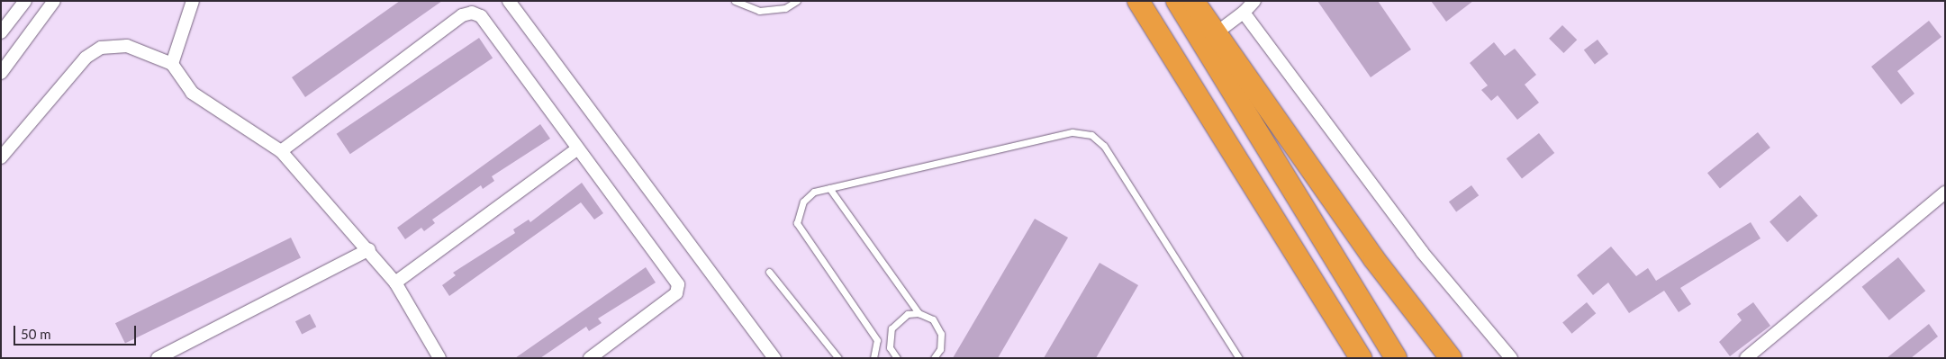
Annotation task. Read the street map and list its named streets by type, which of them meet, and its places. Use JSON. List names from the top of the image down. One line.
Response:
{"scale_bar":"50 m"}
